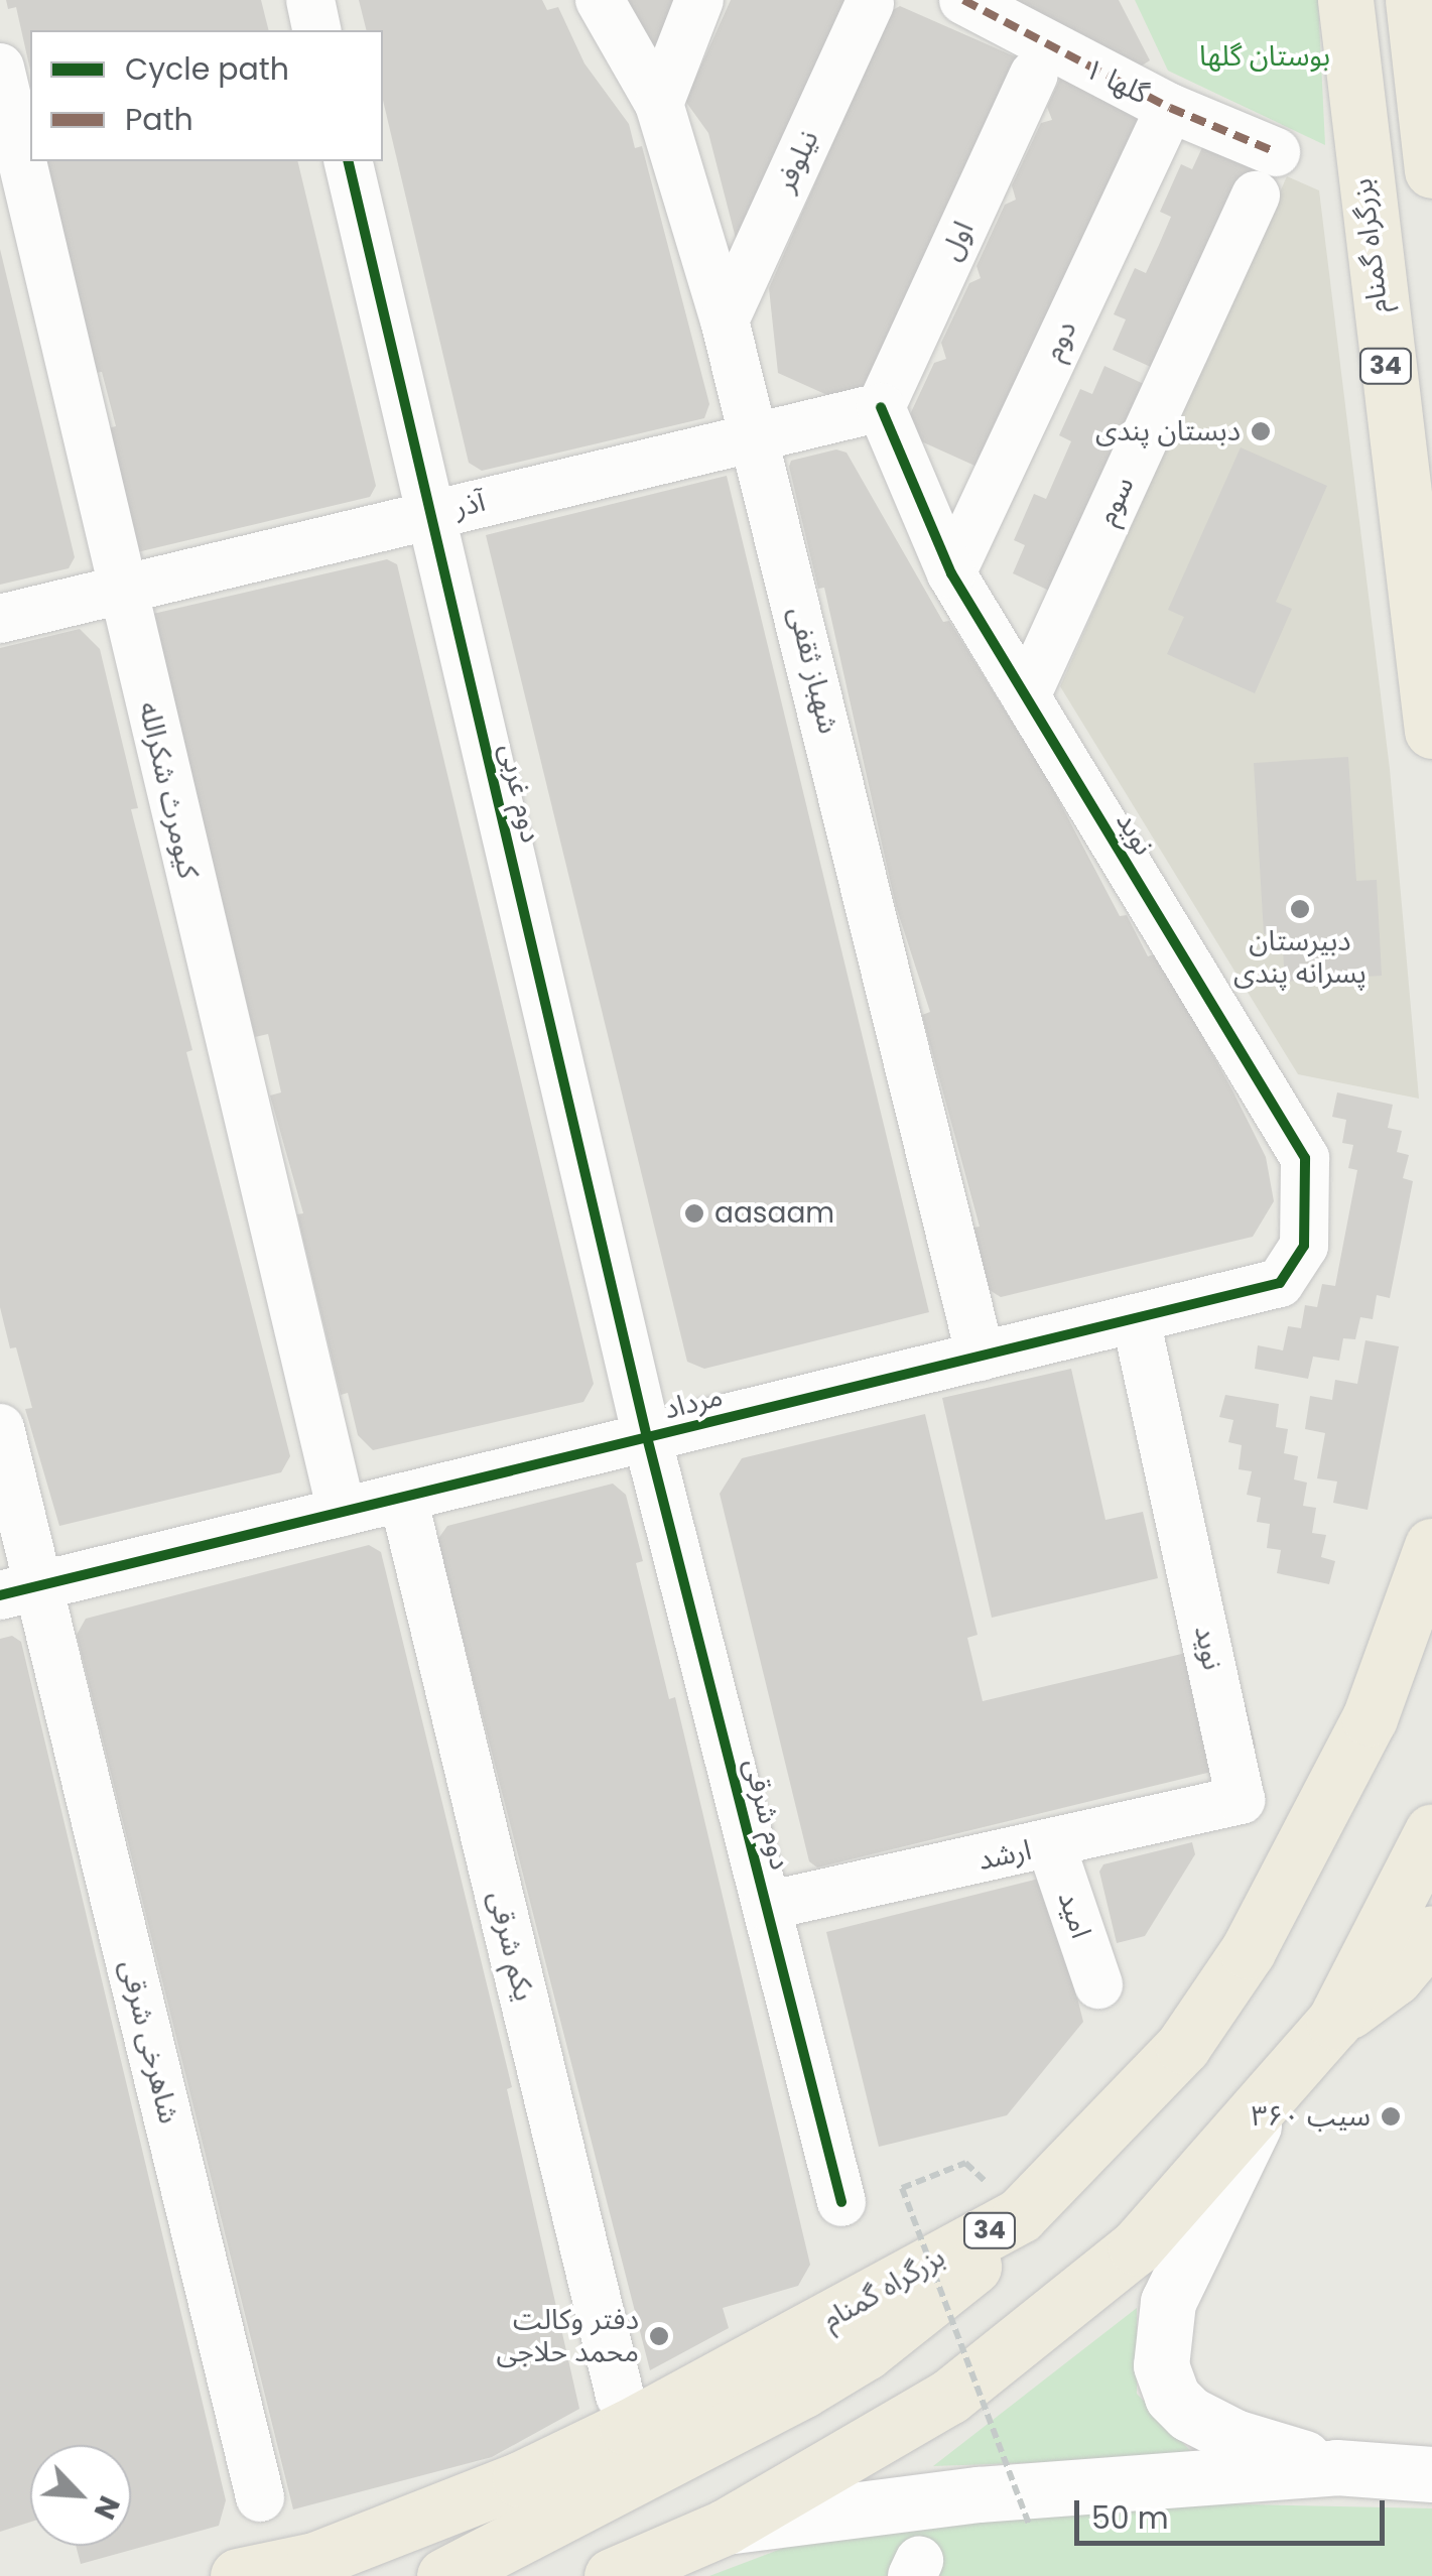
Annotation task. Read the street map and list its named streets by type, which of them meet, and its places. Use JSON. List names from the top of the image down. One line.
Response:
{"streets":{"highway":["بزرگراه گمنام","34"],"street":["گلها ۱","نیلوفر","اول","دوم","سوم","آذر","شهباز ثقفی","کیومرث شکرالله","دوم غربی","نوید","مرداد","دوم شرقی","ارشد","امید","یکم شرقی","شاهرخی شرقی"]},"crossings":[["گلها ۱","دوم"],["نیلوفر","شهباز ثقفی"],["اول","آذر"],["اول","نوید"],["دوم","نوید"],["سوم","نوید"],["آذر","شهباز ثقفی"],["آذر","کیومرث شکرالله"],["آذر","دوم غربی"],["آذر","نوید"],["شهباز ثقفی","مرداد"],["کیومرث شکرالله","مرداد"],["دوم غربی","مرداد"],["دوم غربی","دوم شرقی"],["نوید","مرداد"],["نوید","ارشد"],["مرداد","دوم شرقی"],["مرداد","یکم شرقی"],["مرداد","شاهرخی شرقی"],["دوم شرقی","ارشد"],["ارشد","امید"]],"parks":["بوستان گلها"],"places":["دبستان پندی","دبیرستان پسرانه پندی","aasaam","سیب ۳۶۰","دفتر وکالت محمد حلاجی"],"legend":["Cycle path","Path"],"scale_bar":"50 m","north":"bottom right"}
